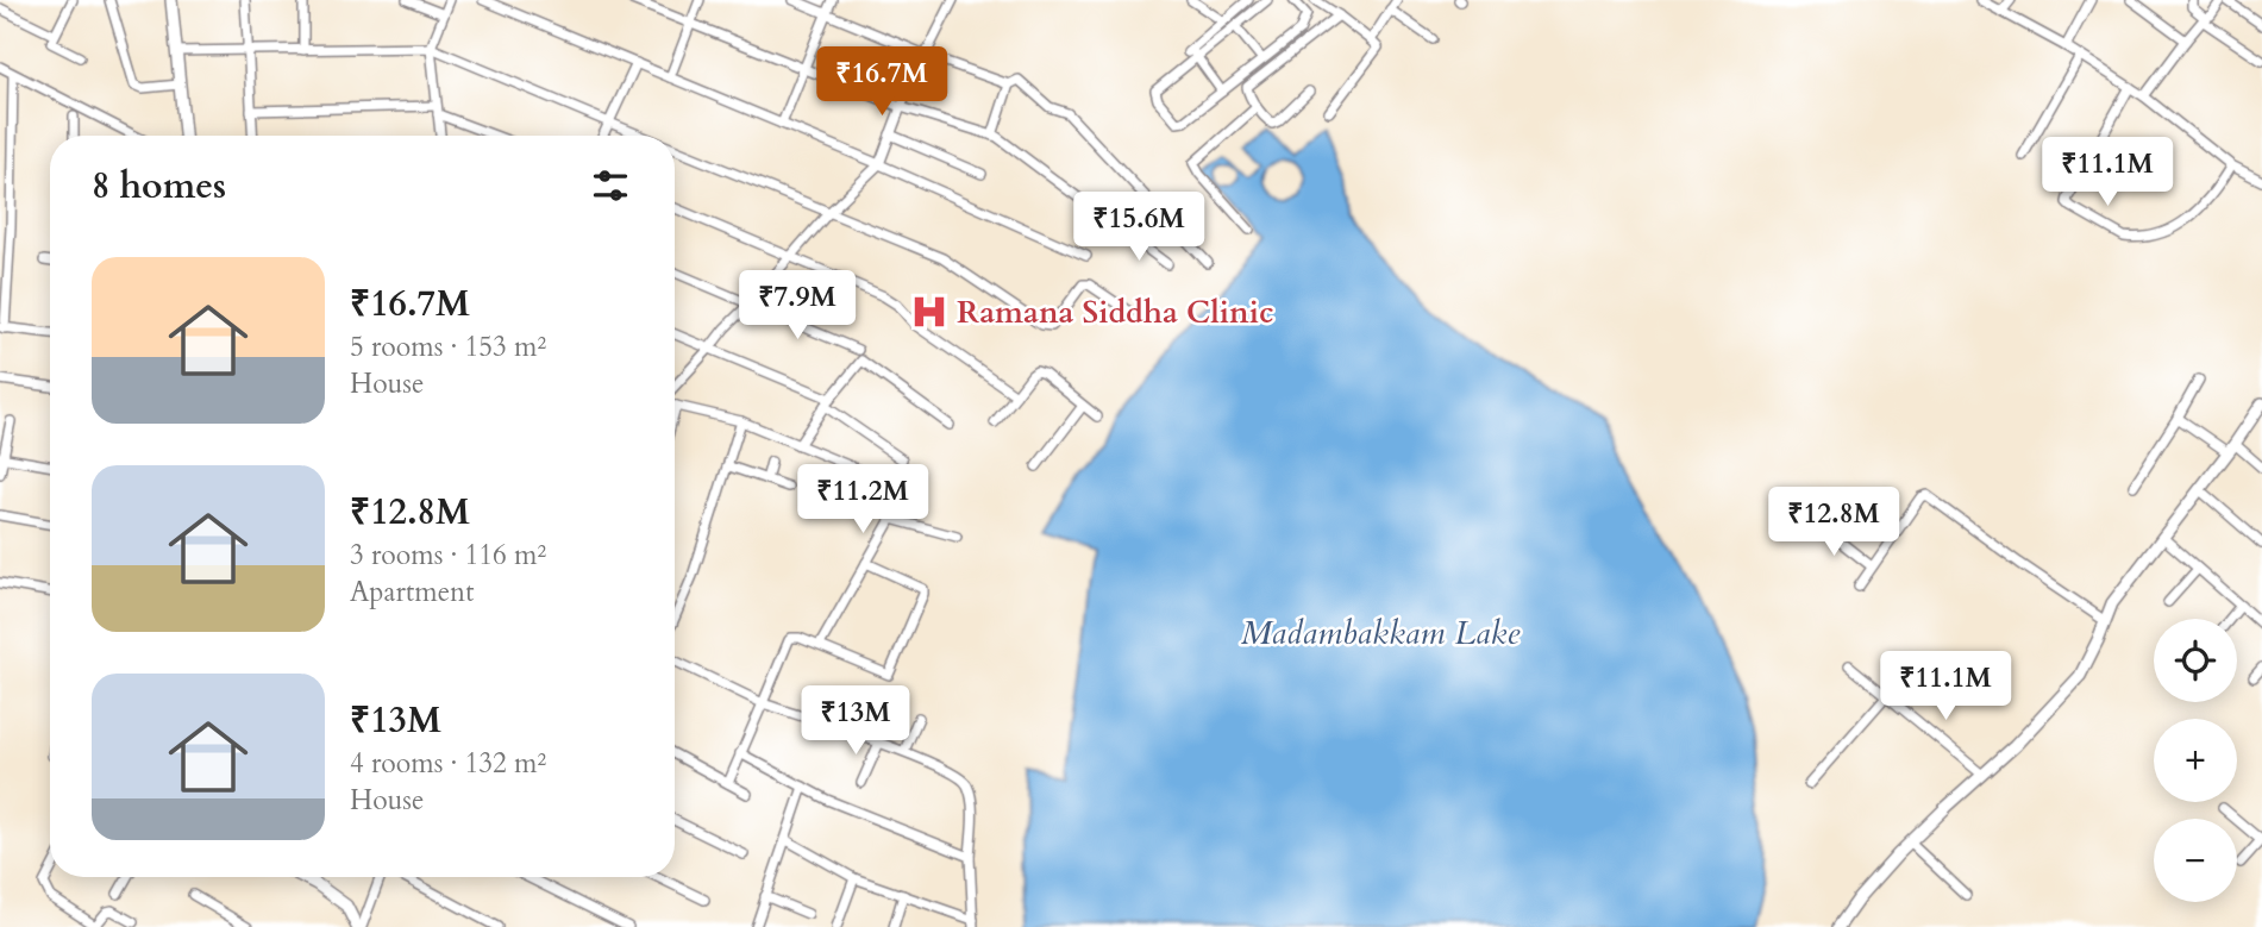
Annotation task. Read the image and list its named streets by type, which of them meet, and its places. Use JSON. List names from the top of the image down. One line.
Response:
{"water":["Madambakkam Lake"],"places":{"hospital":["Ramana Siddha Clinic"]},"page":{"price":["₹16.7M","₹11.1M","₹15.6M","₹7.9M","₹11.2M","₹12.8M","₹11.1M","₹13M"],"heading":"8 homes","list":[{"name":"₹16.7M","note":"5 rooms · 153 m² · House"},{"name":"₹12.8M","note":"3 rooms · 116 m² · Apartment"},{"name":"₹13M","note":"4 rooms · 132 m² · House"}],"map_buttons":["+","−"]}}
